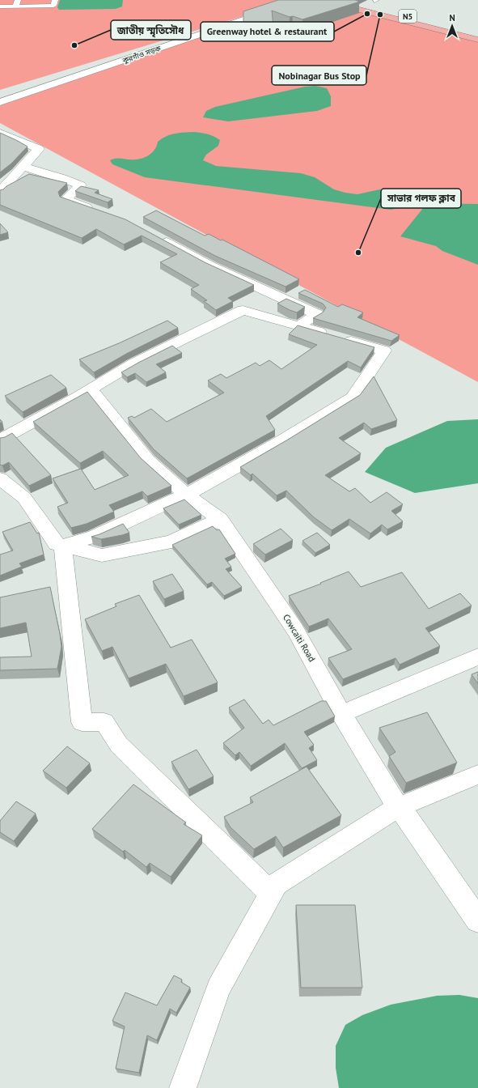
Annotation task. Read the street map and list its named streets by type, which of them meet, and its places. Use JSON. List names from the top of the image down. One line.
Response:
{"streets":{"highway":["N5"],"street":["কুরগাঁও সড়ক","Cowcaiti Road"]},"places":["Greenway hotel & restaurant","Nobinagar Bus Stop","জাতীয় স্মৃতিসৌধ","সাভার গলফ ক্লাব"],"north":"top"}
